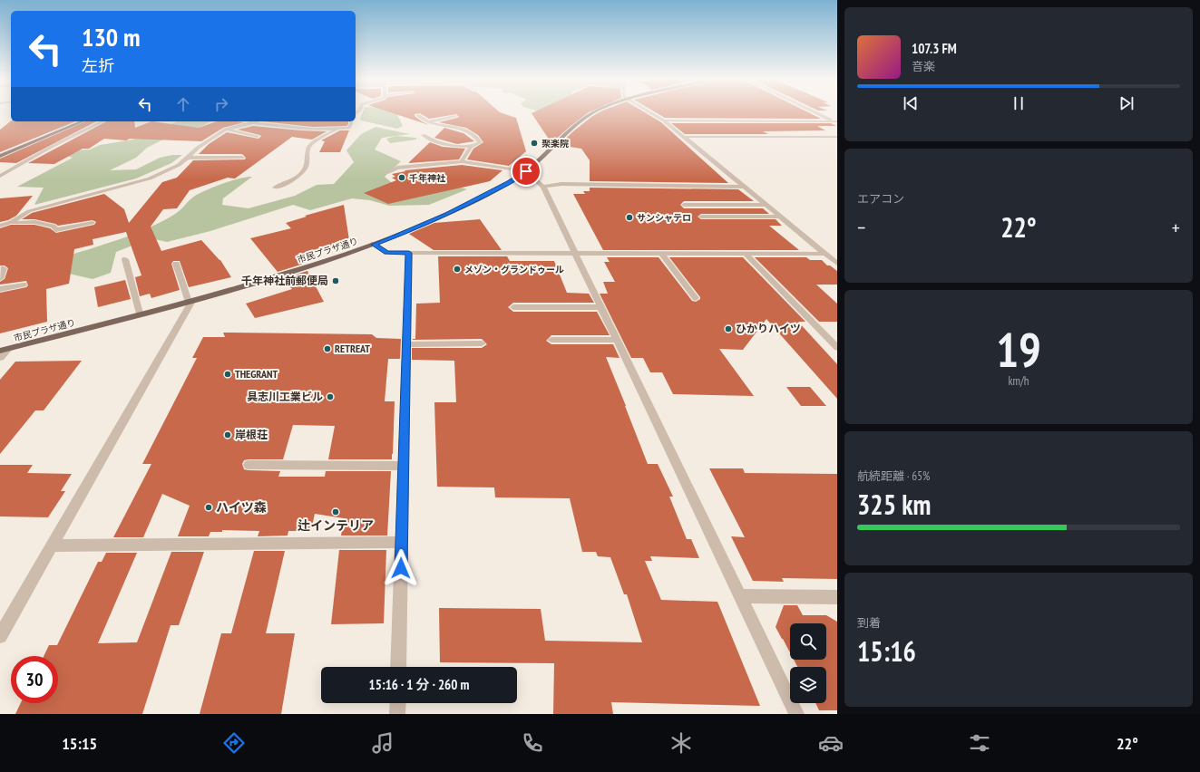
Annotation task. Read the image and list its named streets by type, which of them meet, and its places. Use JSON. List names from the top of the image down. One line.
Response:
{"streets":{"main road":["市民プラザ通り"]},"places":["聚楽院","千年神社","サンシャテロ","メゾン・グランドゥール","千年神社前郵便局","ひかりハイツ","RETREAT","THEGRANT","具志川工業ビル","岸根荘","ハイツ森","辻インテリア"],"page":{"turn":["130 m","左折"],"song":["107.3 FM","音楽"],"tile":["エアコン",["19","km/h"],["航続距離 · 65%","325 km"],["到着","15:16"]],"heat":["−","22°","+"],"limit":"30","trip":"15:16 · 1 分 · 260 m","tabs":["15:15","22°"]}}
